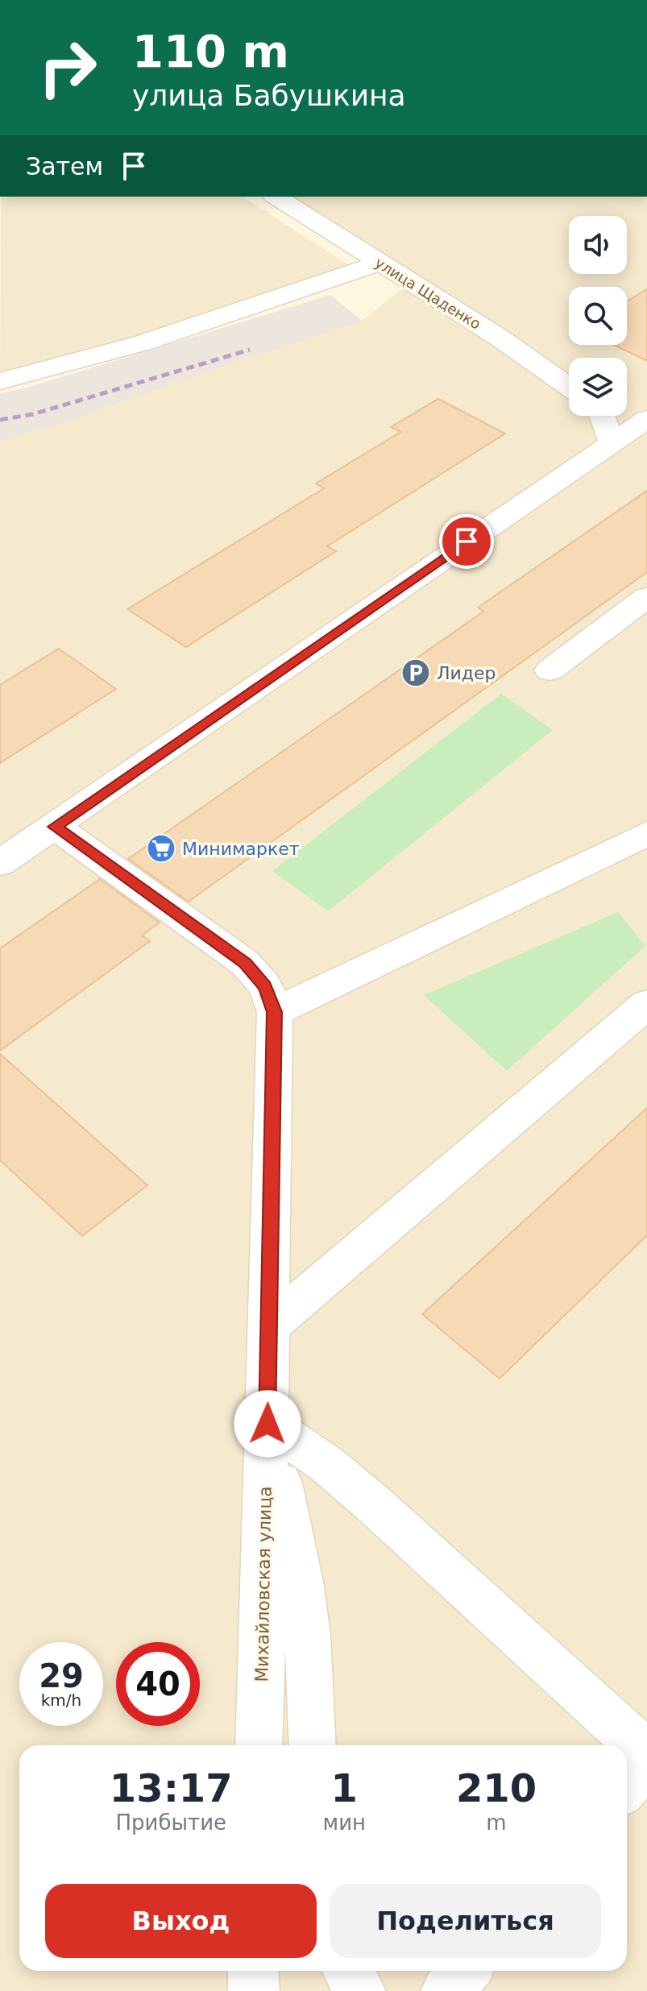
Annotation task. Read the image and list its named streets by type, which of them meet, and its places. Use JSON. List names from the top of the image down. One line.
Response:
{"streets":{"street":["улица Щаденко","Михайловская улица"]},"places":{"parking":["Лидер"],"supermarket":["Минимаркет"]},"page":{"turn":["110 m","улица Бабушкина"],"then":"Затем","speed":"29 km/h","limit":"40","eta":["13:17","Прибытие","1","мин","210","m"],"buttons":["Выход","Поделиться"]}}
